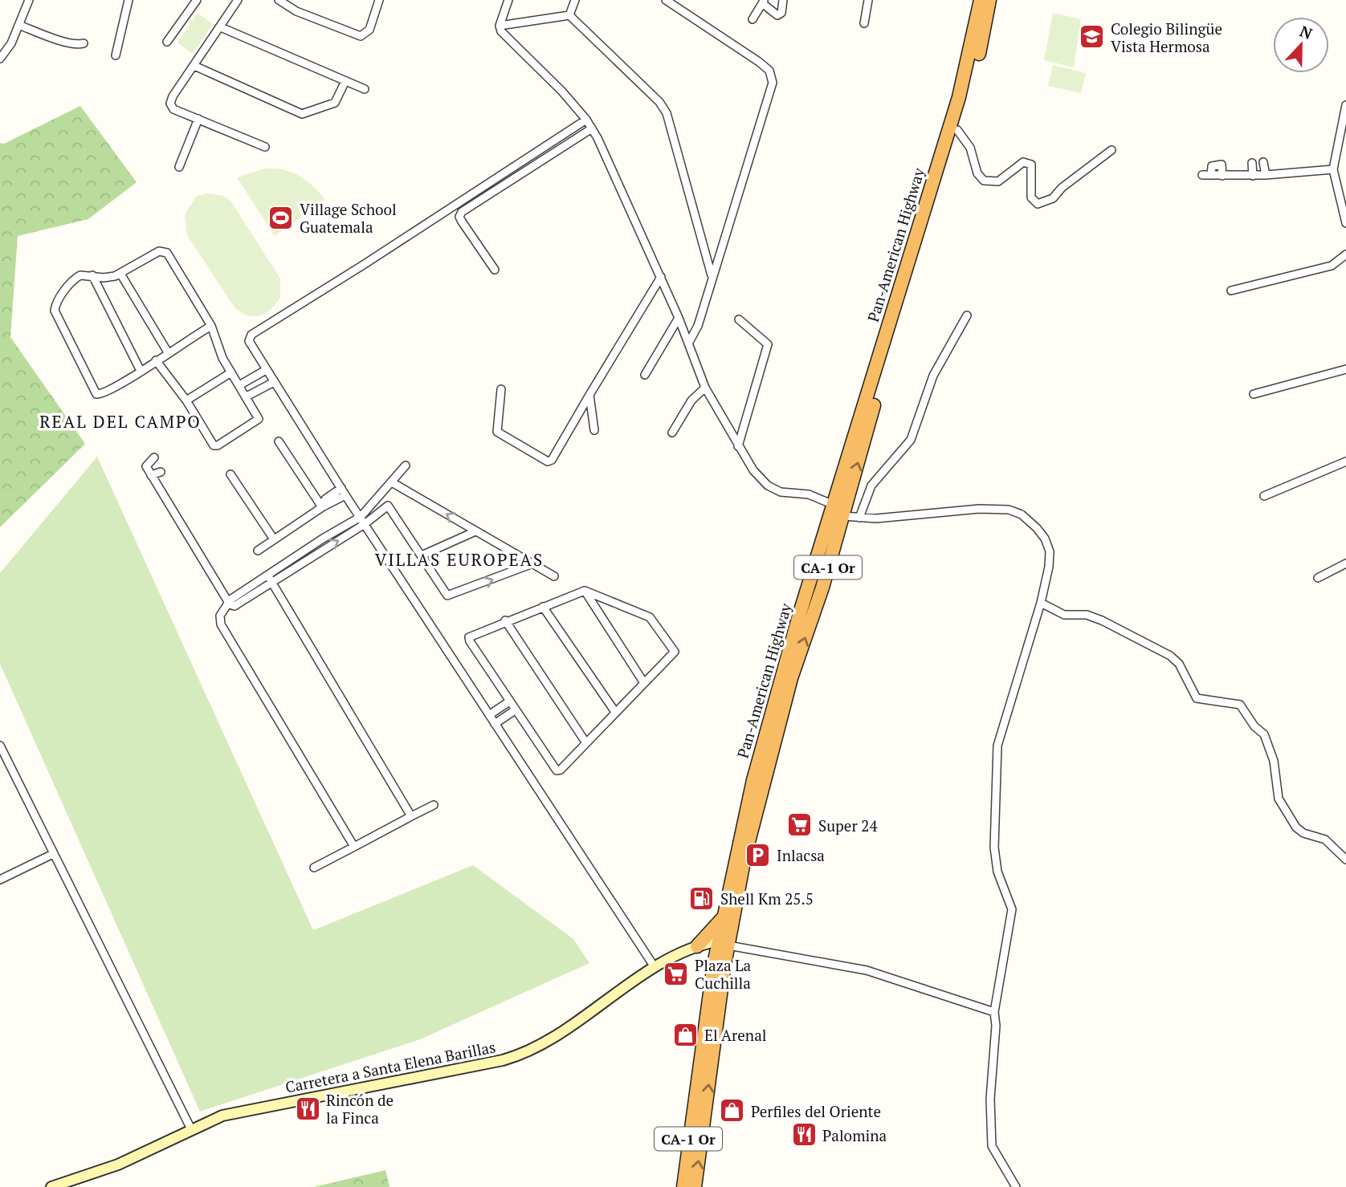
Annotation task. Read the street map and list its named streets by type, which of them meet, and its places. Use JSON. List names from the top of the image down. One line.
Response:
{"streets":{"highway":["Pan-American Highway","CA-1 Or"],"main road":["Carretera a Santa Elena Barillas"]},"districts":["REAL DEL CAMPO","VILLAS EUROPEAS"],"places":{"school or university":["Colegio Bilingüe Vista Hermosa"],"sports":["Village School Guatemala"],"supermarket":["Super 24","Plaza La Cuchilla"],"parking":["Inlacsa"],"fuel station":["Shell Km 25.5"],"shop":["El Arenal","Perfiles del Oriente"],"restaurant":["Rincón de la Finca","Palomina"]},"north":"top"}
